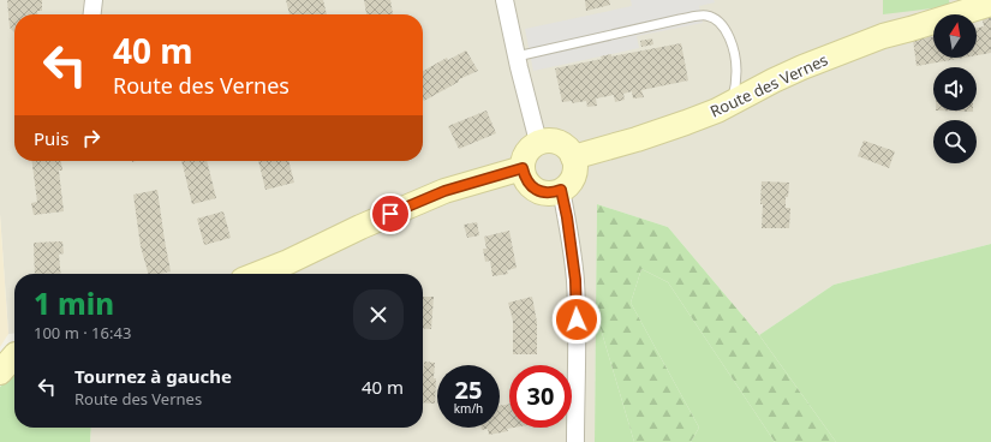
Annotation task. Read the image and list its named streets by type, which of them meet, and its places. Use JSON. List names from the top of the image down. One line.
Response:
{"streets":{"main road":["Route des Vernes"]},"north":"top","page":{"turn":["40 m","Route des Vernes"],"then":"Puis","heading":["1 min","100 m · 16:43"],"list":[{"name":"Tournez à gauche","note":"Route des Vernes","value":"40 m"}],"speed":"25 km/h","limit":"30"}}
